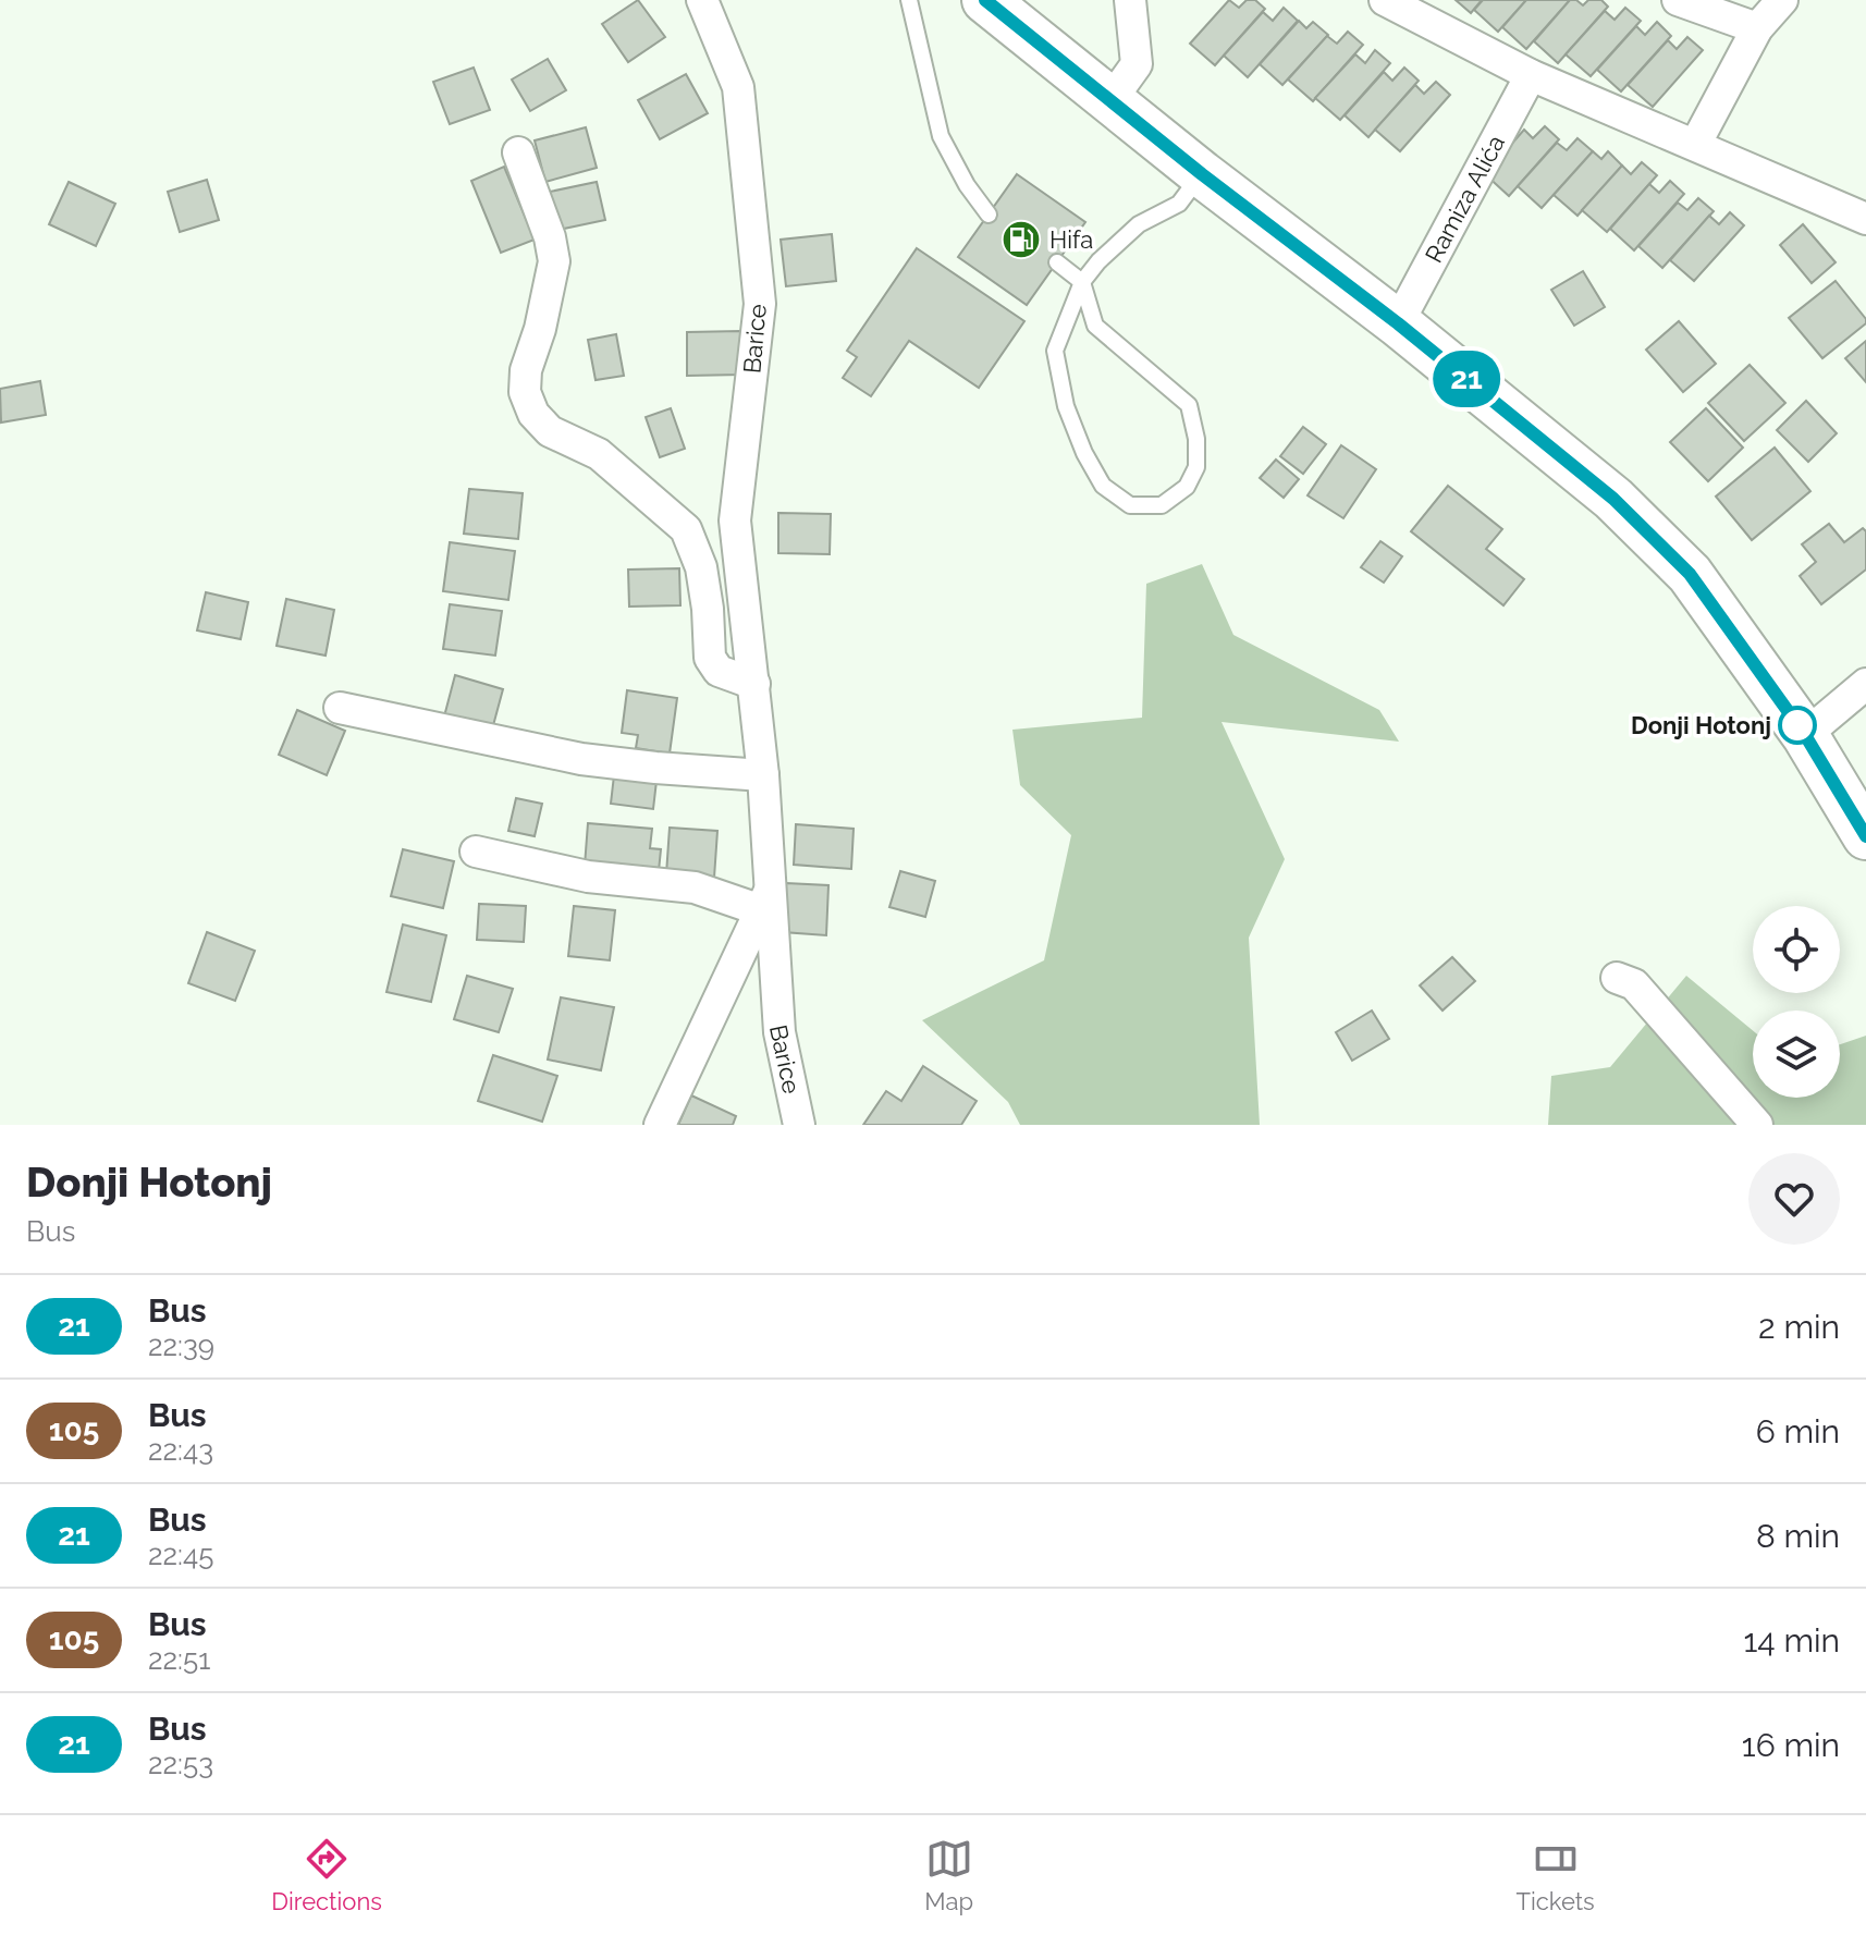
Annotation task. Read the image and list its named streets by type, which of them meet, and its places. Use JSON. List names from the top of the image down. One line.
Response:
{"streets":{"street":["Ramiza Alića","Barice"]},"places":{"fuel station":["Hifa"],"other":["Donji Hotonj"]},"lines":["bus line 21"],"page":{"on_map":"21","heading":["Donji Hotonj","Bus"],"list":[{"mark":"21","name":"Bus","note":"22:39","value":"2 min"},{"mark":"105","name":"Bus","note":"22:43","value":"6 min"},{"mark":"21","name":"Bus","note":"22:45","value":"8 min"},{"mark":"105","name":"Bus","note":"22:51","value":"14 min"},{"mark":"21","name":"Bus","note":"22:53","value":"16 min"}],"tabs":["Directions","Map","Tickets"]}}
